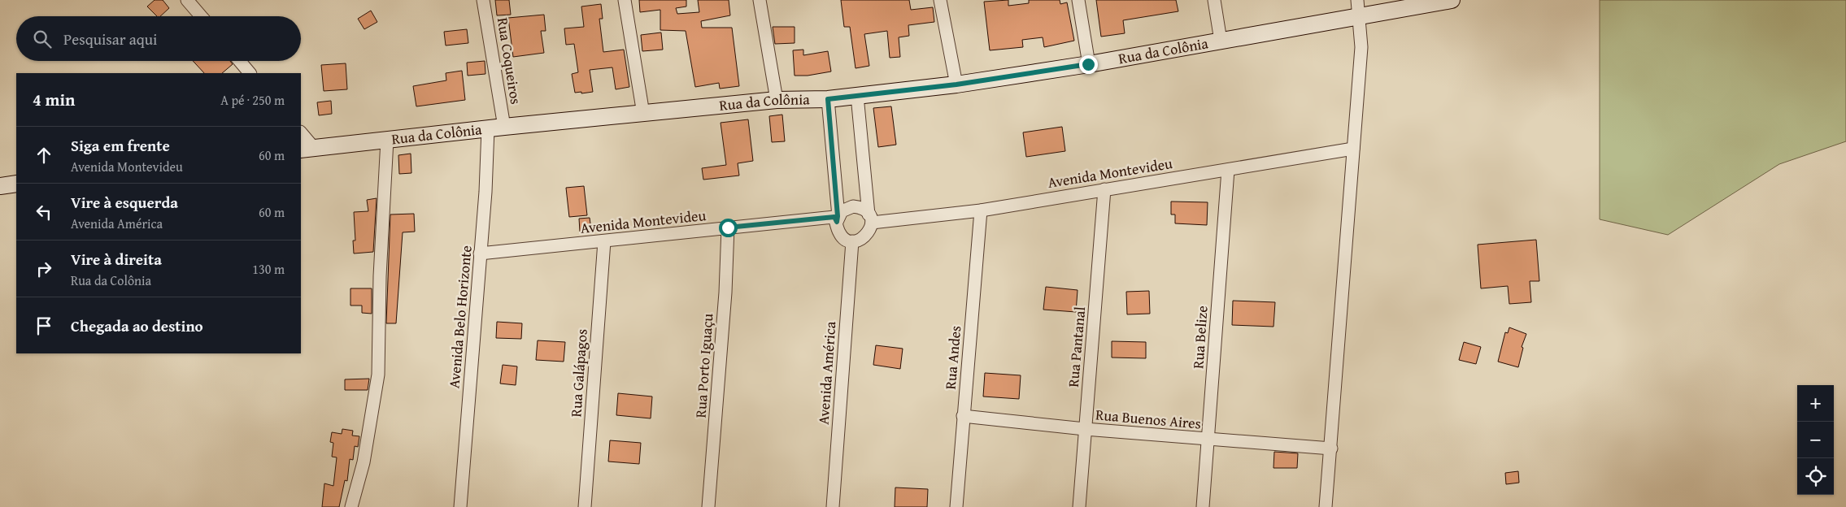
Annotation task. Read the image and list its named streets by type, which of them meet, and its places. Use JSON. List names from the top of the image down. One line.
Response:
{"streets":{"main road":["Rua da Colônia"],"street":["Rua Coqueiros","Avenida Montevideu","Avenida Belo Horizonte","Rua Belize","Rua Pantanal","Rua Andes","Rua Porto Iguaçu","Rua Galápagos","Avenida América","Rua Buenos Aires"]},"crossings":[["Rua da Colônia","Rua Coqueiros"],["Rua da Colônia","Avenida Belo Horizonte"],["Avenida Montevideu","Avenida Belo Horizonte"],["Avenida Montevideu","Rua Belize"],["Avenida Montevideu","Rua Pantanal"],["Avenida Montevideu","Rua Andes"],["Avenida Montevideu","Rua Porto Iguaçu"],["Avenida Montevideu","Rua Galápagos"],["Avenida Montevideu","Avenida América"],["Rua Belize","Rua Buenos Aires"],["Rua Pantanal","Rua Buenos Aires"],["Rua Andes","Rua Buenos Aires"]],"page":{"search":"Pesquisar aqui","heading":["4 min","A pé · 250 m"],"list":[["Siga em frente","Avenida Montevideu","60 m"],["Vire à esquerda","Avenida América","60 m"],["Vire à direita","Rua da Colônia","130 m"],"Chegada ao destino"],"map_buttons":["+","−"]}}
